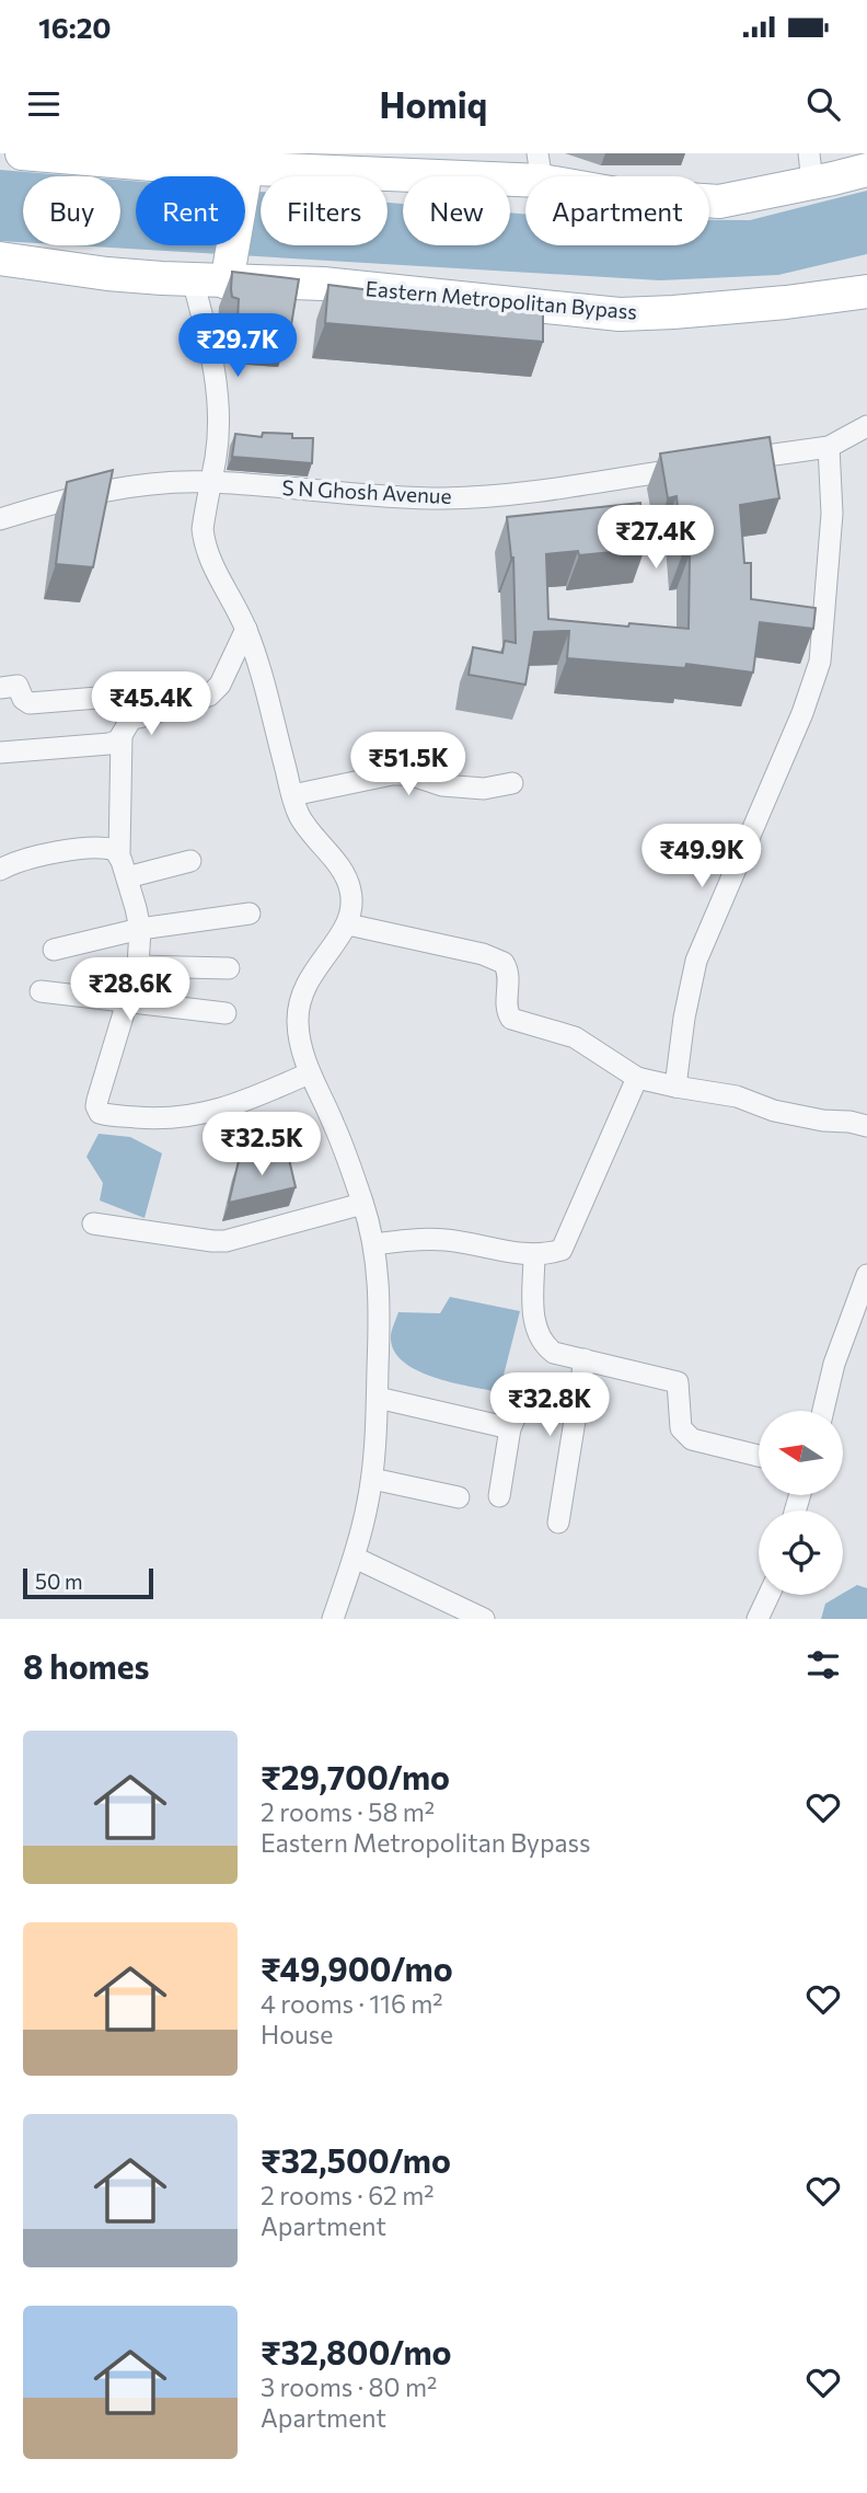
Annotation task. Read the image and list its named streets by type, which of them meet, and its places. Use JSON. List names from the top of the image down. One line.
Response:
{"streets":{"main road":["Eastern Metropolitan Bypass"],"street":["S N Ghosh Avenue"]},"scale_bar":"50 m","north":"left","page":{"status":"16:20","header":"Homiq","chip":["Buy","Rent","Filters","New","Apartment"],"price":["₹29.7K","₹27.4K","₹45.4K","₹51.5K","₹49.9K","₹28.6K","₹32.5K","₹32.8K"],"scale":"50 m","heading":"8 homes","list":[{"name":"₹29,700/mo","note":"2 rooms · 58 m² · Eastern Metropolitan Bypass"},{"name":"₹49,900/mo","note":"4 rooms · 116 m² · House"},{"name":"₹32,500/mo","note":"2 rooms · 62 m² · Apartment"},{"name":"₹32,800/mo","note":"3 rooms · 80 m² · Apartment"}]}}
